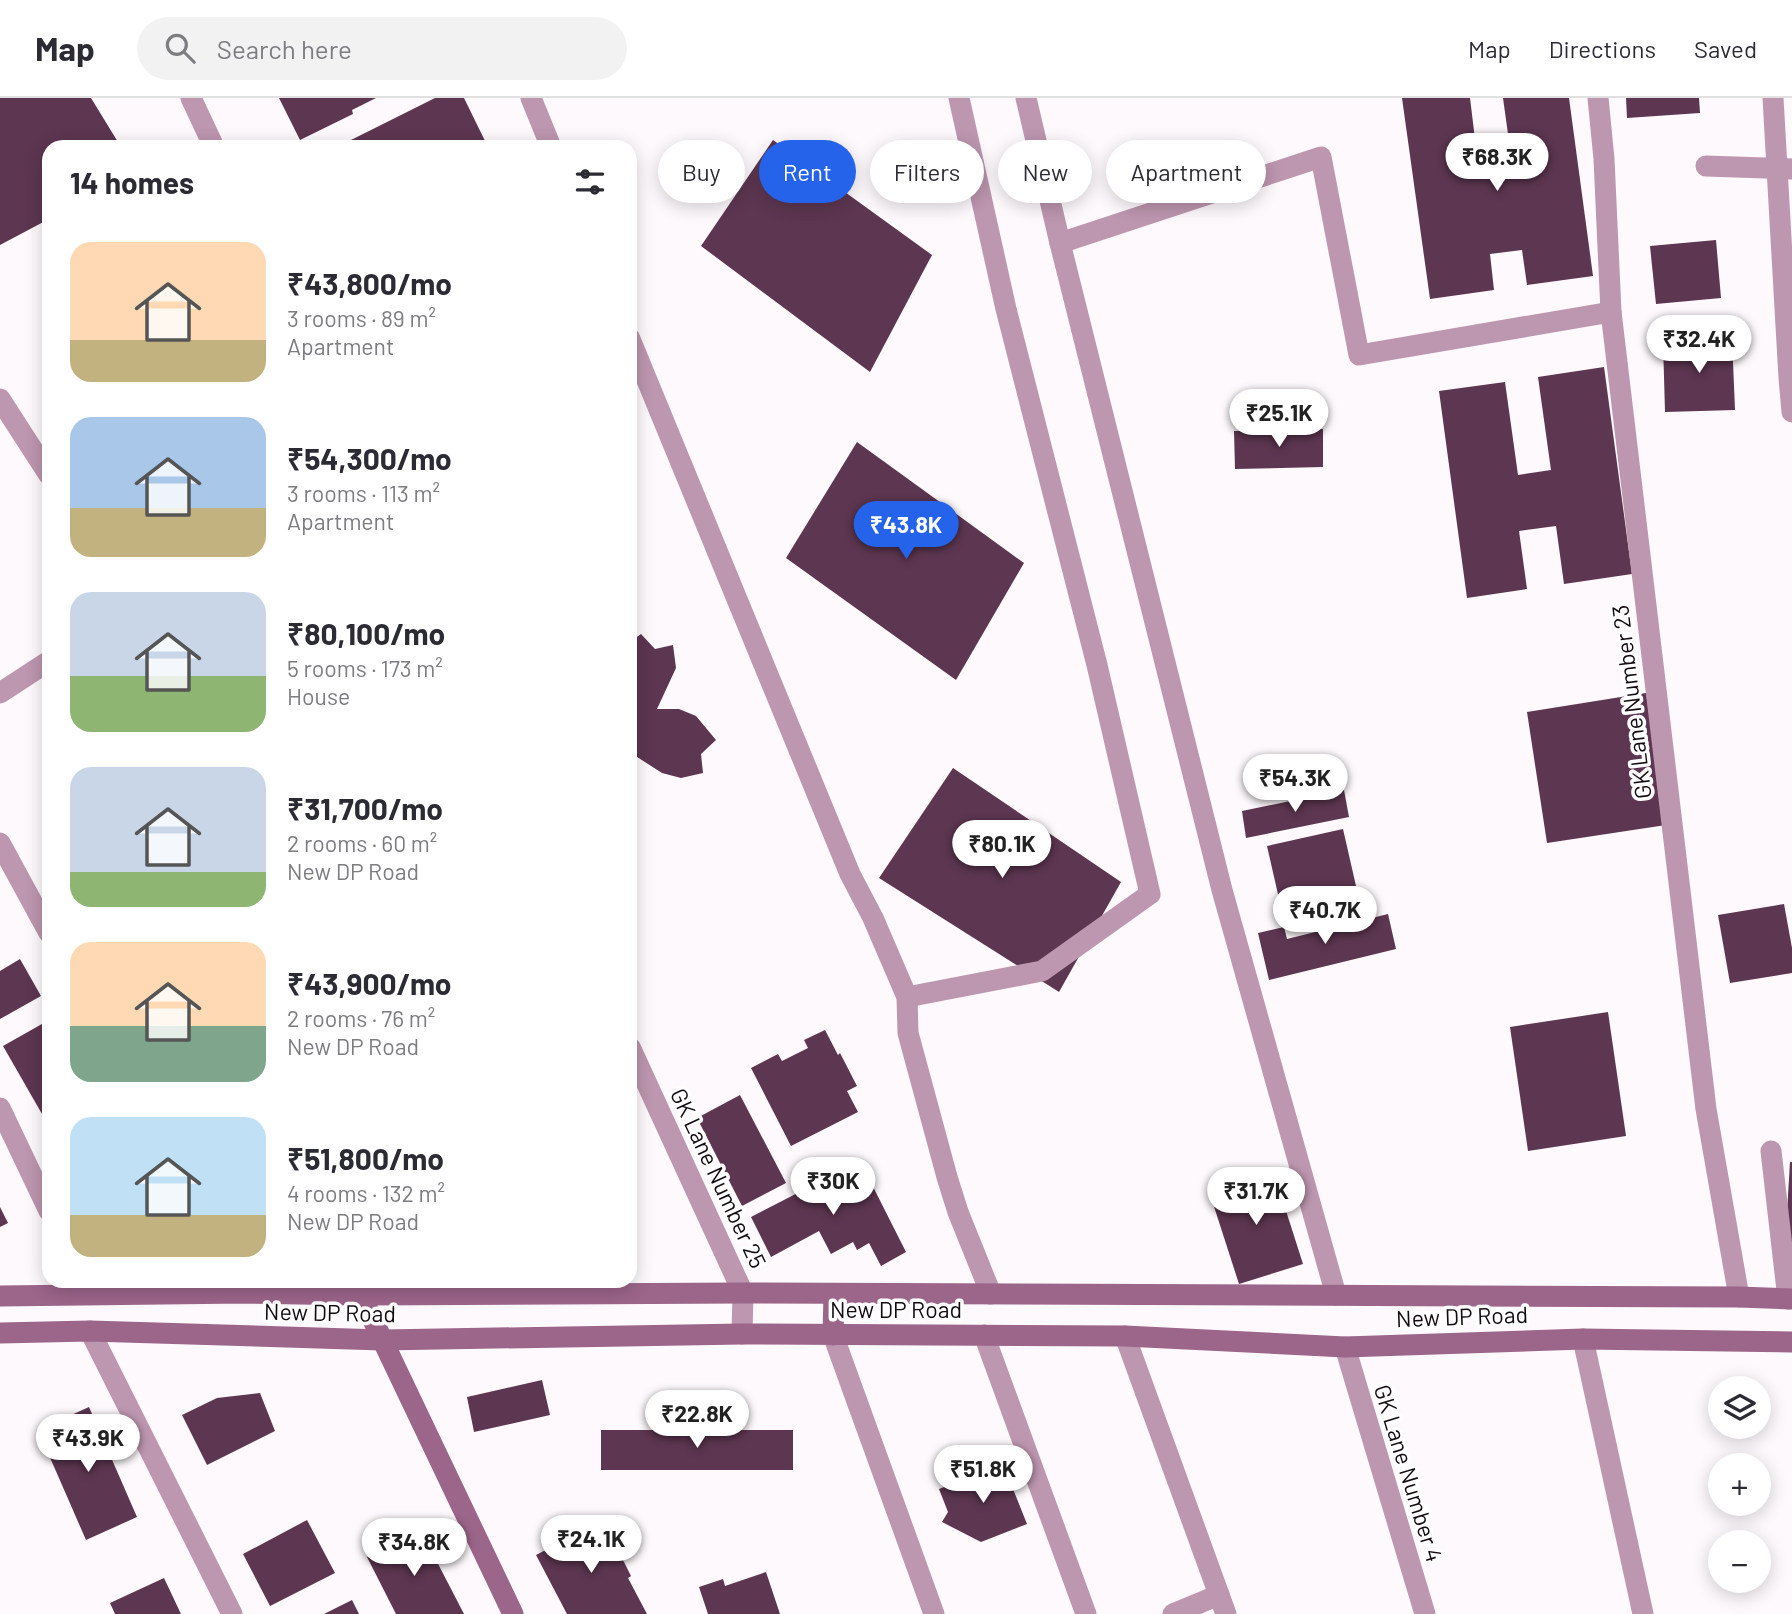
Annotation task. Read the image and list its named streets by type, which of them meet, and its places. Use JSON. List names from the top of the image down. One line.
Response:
{"streets":{"main road":["New DP Road"],"street":["GK Lane Number 23","GK Lane Number 25","GK Lane Number 4"]},"crossings":[["GK Lane Number 23","New DP Road"],["GK Lane Number 25","New DP Road"],["New DP Road","GK Lane Number 4"]],"page":{"header":"Map","search":"Search here","nav":["Map","Directions","Saved"],"price":["₹68.3K","₹32.4K","₹25.1K","₹43.8K","₹54.3K","₹80.1K","₹40.7K","₹30K","₹31.7K","₹22.8K","₹43.9K","₹51.8K","₹24.1K","₹34.8K"],"chip":["Buy","Rent","Filters","New","Apartment"],"heading":"14 homes","list":[{"name":"₹43,800/mo","note":"3 rooms · 89 m² · Apartment"},{"name":"₹54,300/mo","note":"3 rooms · 113 m² · Apartment"},{"name":"₹80,100/mo","note":"5 rooms · 173 m² · House"},{"name":"₹31,700/mo","note":"2 rooms · 60 m² · New DP Road"},{"name":"₹43,900/mo","note":"2 rooms · 76 m² · New DP Road"},{"name":"₹51,800/mo","note":"4 rooms · 132 m² · New DP Road"}],"map_buttons":["+","−"]}}
